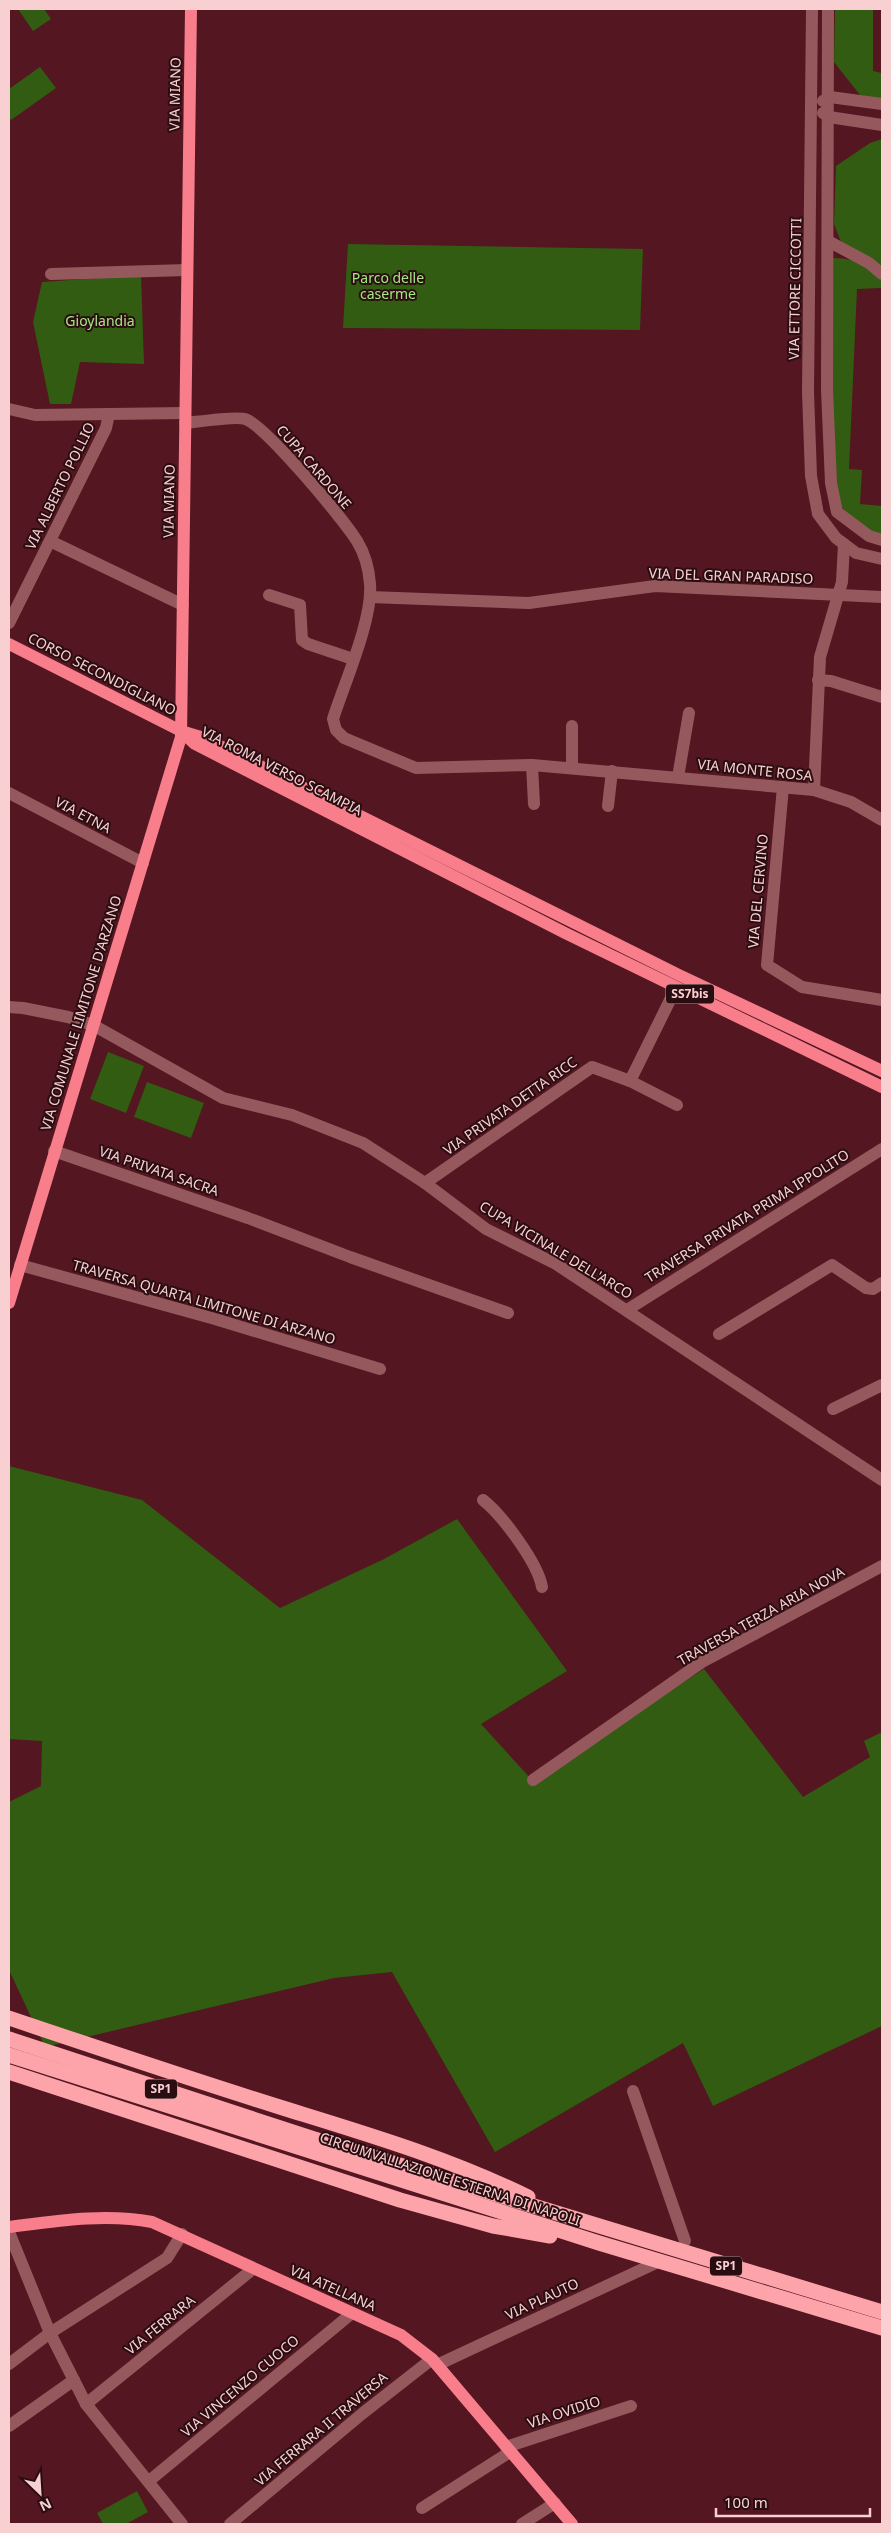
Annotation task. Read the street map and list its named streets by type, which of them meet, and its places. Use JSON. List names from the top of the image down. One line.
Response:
{"streets":{"highway":["SP1","CIRCUMVALLAZIONE ESTERNA DI NAPOLI"],"main road":["VIA MIANO","CORSO SECONDIGLIANO","VIA ROMA VERSO SCAMPIA","SS7bis","VIA COMUNALE LIMITONE D'ARZANO","VIA ATELLANA"],"street":["VIA ETTORE CICCOTTI","CUPA CARDONE","VIA ALBERTO POLLIO","VIA DEL GRAN PARADISO","VIA MONTE ROSA","VIA ETNA","VIA DEL CERVINO","VIA PRIVATA DETTA RICC","VIA PRIVATA SACRA","TRAVERSA PRIVATA PRIMA IPPOLITO","CUPA VICINALE DELL'ARCO","TRAVERSA QUARTA LIMITONE DI ARZANO","TRAVERSA TERZA ARIA NOVA","VIA PLAUTO","VIA FERRARA","VIA VINCENZO CUOCO","VIA OVIDIO","VIA FERRARA II TRAVERSA"]},"crossings":[["VIA MIANO","CUPA CARDONE"],["VIA MIANO","CORSO SECONDIGLIANO"],["VIA MIANO","VIA ROMA VERSO SCAMPIA"],["VIA MIANO","VIA COMUNALE LIMITONE D'ARZANO"],["CUPA CARDONE","VIA ALBERTO POLLIO"],["CUPA CARDONE","VIA DEL GRAN PARADISO"],["CUPA CARDONE","VIA MONTE ROSA"],["VIA DEL GRAN PARADISO","VIA MONTE ROSA"],["CORSO SECONDIGLIANO","VIA ROMA VERSO SCAMPIA"],["CORSO SECONDIGLIANO","VIA COMUNALE LIMITONE D'ARZANO"],["VIA MONTE ROSA","VIA DEL CERVINO"],["VIA ROMA VERSO SCAMPIA","VIA COMUNALE LIMITONE D'ARZANO"],["VIA ETNA","VIA COMUNALE LIMITONE D'ARZANO"],["VIA COMUNALE LIMITONE D'ARZANO","VIA PRIVATA SACRA"],["VIA COMUNALE LIMITONE D'ARZANO","CUPA VICINALE DELL'ARCO"],["VIA COMUNALE LIMITONE D'ARZANO","TRAVERSA QUARTA LIMITONE DI ARZANO"],["VIA PRIVATA DETTA RICC","CUPA VICINALE DELL'ARCO"],["TRAVERSA PRIVATA PRIMA IPPOLITO","CUPA VICINALE DELL'ARCO"],["CIRCUMVALLAZIONE ESTERNA DI NAPOLI","VIA PLAUTO"],["VIA ATELLANA","VIA PLAUTO"],["VIA ATELLANA","VIA FERRARA"],["VIA ATELLANA","VIA VINCENZO CUOCO"],["VIA ATELLANA","VIA OVIDIO"],["VIA ATELLANA","VIA FERRARA II TRAVERSA"],["VIA PLAUTO","VIA FERRARA II TRAVERSA"]],"parks":["Parco delle caserme","Gioylandia"],"scale_bar":"100 m","north":"bottom right"}
